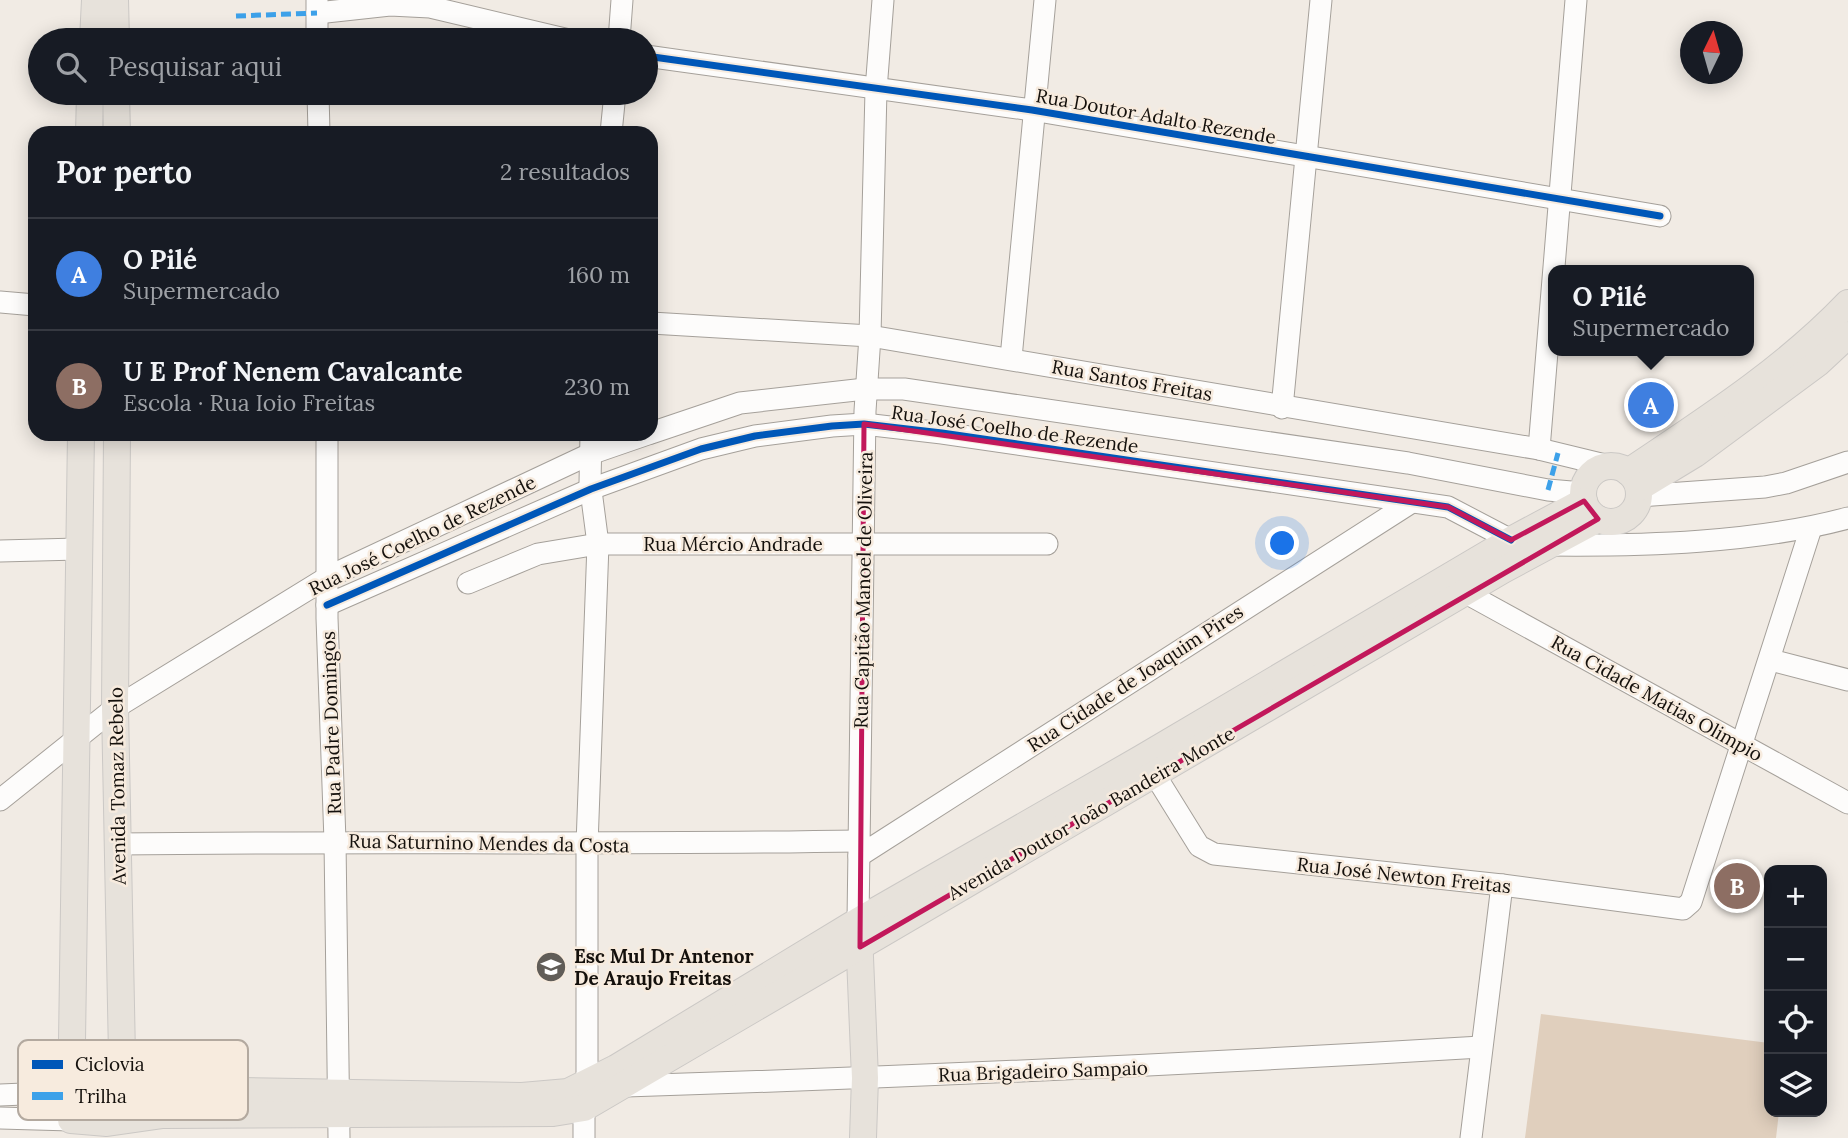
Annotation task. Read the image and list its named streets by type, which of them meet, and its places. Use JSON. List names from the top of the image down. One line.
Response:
{"streets":{"main road":["Rua Capitão Manoel de Oliveira","Avenida Tomaz Rebelo","Avenida Doutor João Bandeira Monte"],"street":["Rua Doutor Adalto Rezende","Rua Santos Freitas","Rua José Coelho de Rezende","Rua Mércio Andrade","Rua Cidade de Joaquim Pires","Rua Cidade Matias Olimpio","Rua Padre Domingos","Rua Saturnino Mendes da Costa","Rua José Newton Freitas","Rua Brigadeiro Sampaio"]},"crossings":[["Rua Doutor Adalto Rezende","Rua Capitão Manoel de Oliveira"],["Rua Santos Freitas","Rua Capitão Manoel de Oliveira"],["Rua José Coelho de Rezende","Rua Capitão Manoel de Oliveira"],["Rua José Coelho de Rezende","Rua Cidade de Joaquim Pires"],["Rua José Coelho de Rezende","Rua Padre Domingos"],["Rua José Coelho de Rezende","Avenida Tomaz Rebelo"],["Rua José Coelho de Rezende","Avenida Doutor João Bandeira Monte"],["Rua Mércio Andrade","Rua Capitão Manoel de Oliveira"],["Rua Capitão Manoel de Oliveira","Rua Cidade de Joaquim Pires"],["Rua Capitão Manoel de Oliveira","Avenida Doutor João Bandeira Monte"],["Rua Capitão Manoel de Oliveira","Rua Saturnino Mendes da Costa"],["Rua Capitão Manoel de Oliveira","Rua Brigadeiro Sampaio"],["Rua Cidade de Joaquim Pires","Rua Saturnino Mendes da Costa"],["Rua Cidade Matias Olimpio","Avenida Doutor João Bandeira Monte"],["Rua Cidade Matias Olimpio","Rua José Newton Freitas"],["Rua Padre Domingos","Rua Saturnino Mendes da Costa"],["Avenida Tomaz Rebelo","Rua Saturnino Mendes da Costa"],["Avenida Doutor João Bandeira Monte","Rua José Newton Freitas"],["Avenida Doutor João Bandeira Monte","Rua Brigadeiro Sampaio"]],"places":{"school or university":["Esc Mul Dr Antenor De Araujo Freitas"]},"legend":["Ciclovia","Trilha"],"north":"top","page":{"search":"Pesquisar aqui","heading":["Por perto","2 resultados"],"list":[{"mark":"A","name":"O Pilé","note":"Supermercado","value":"160 m"},{"mark":"B","name":"U E Prof Nenem Cavalcante","note":"Escola · Rua Ioio Freitas","value":"230 m"}],"popup":["O Pilé","Supermercado"],"pins":["A","B"],"map_buttons":["+","−"]}}
